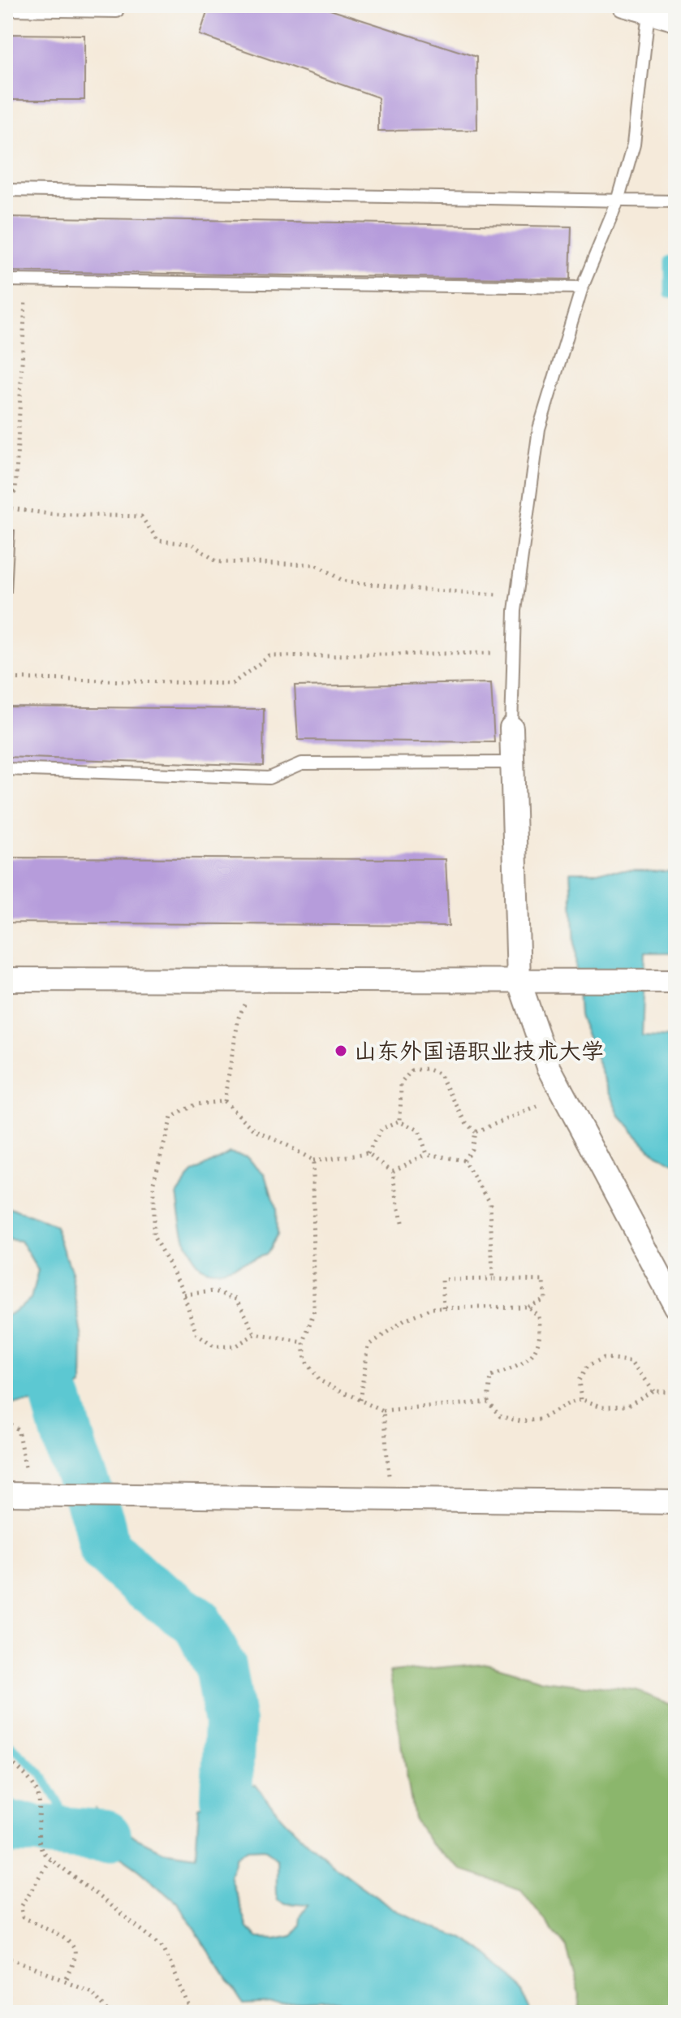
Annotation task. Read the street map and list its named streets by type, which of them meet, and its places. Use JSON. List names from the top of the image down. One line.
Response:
{"places":["山东外国语职业技术大学"]}
